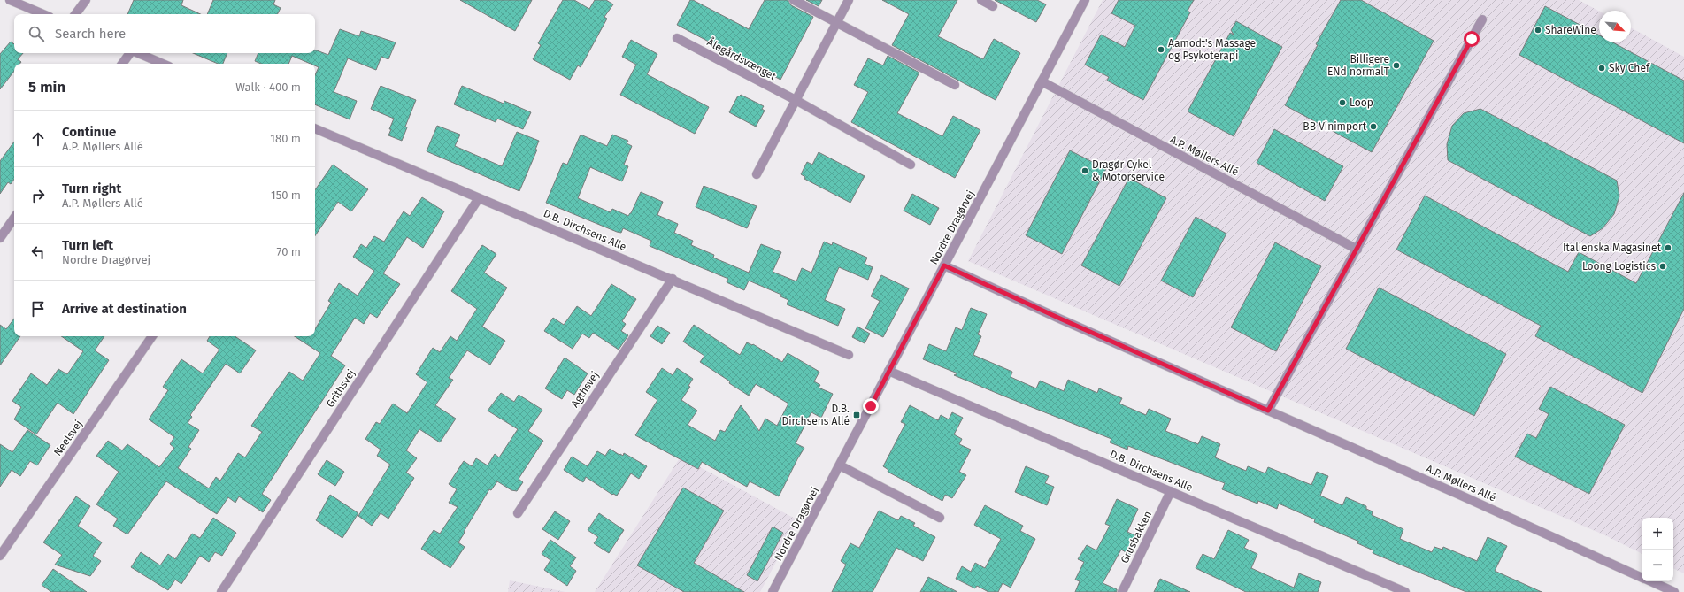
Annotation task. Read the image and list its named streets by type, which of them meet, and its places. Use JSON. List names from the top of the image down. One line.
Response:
{"streets":{"street":["Ålegårdsvænget","A.P. Møllers Allé","Nordre Dragørvej","D.B. Dirchsens Alle","Grithsvej","Agthsvej","Neelsvej","Grusbakken"]},"crossings":[["A.P. Møllers Allé","Nordre Dragørvej"],["Nordre Dragørvej","D.B. Dirchsens Alle"],["D.B. Dirchsens Alle","Grithsvej"],["D.B. Dirchsens Alle","Agthsvej"],["D.B. Dirchsens Alle","Grusbakken"]],"places":{"other":["ShareWine","Aamodt's Massage og Psykoterapi","Billigere ENd normalT","Sky Chef","Loop","BB Vinimport","Dragør Cykel & Motorservice","Italienska Magasinet","Loong Logistics"],"transit":["D.B. Dirchsens Allé"]},"north":"bottom right","page":{"search":"Search here","heading":["5 min","Walk · 400 m"],"list":[["Continue","A.P. Møllers Allé","180 m"],["Turn right","A.P. Møllers Allé","150 m"],["Turn left","Nordre Dragørvej","70 m"],"Arrive at destination"],"map_buttons":["+","−"]}}
